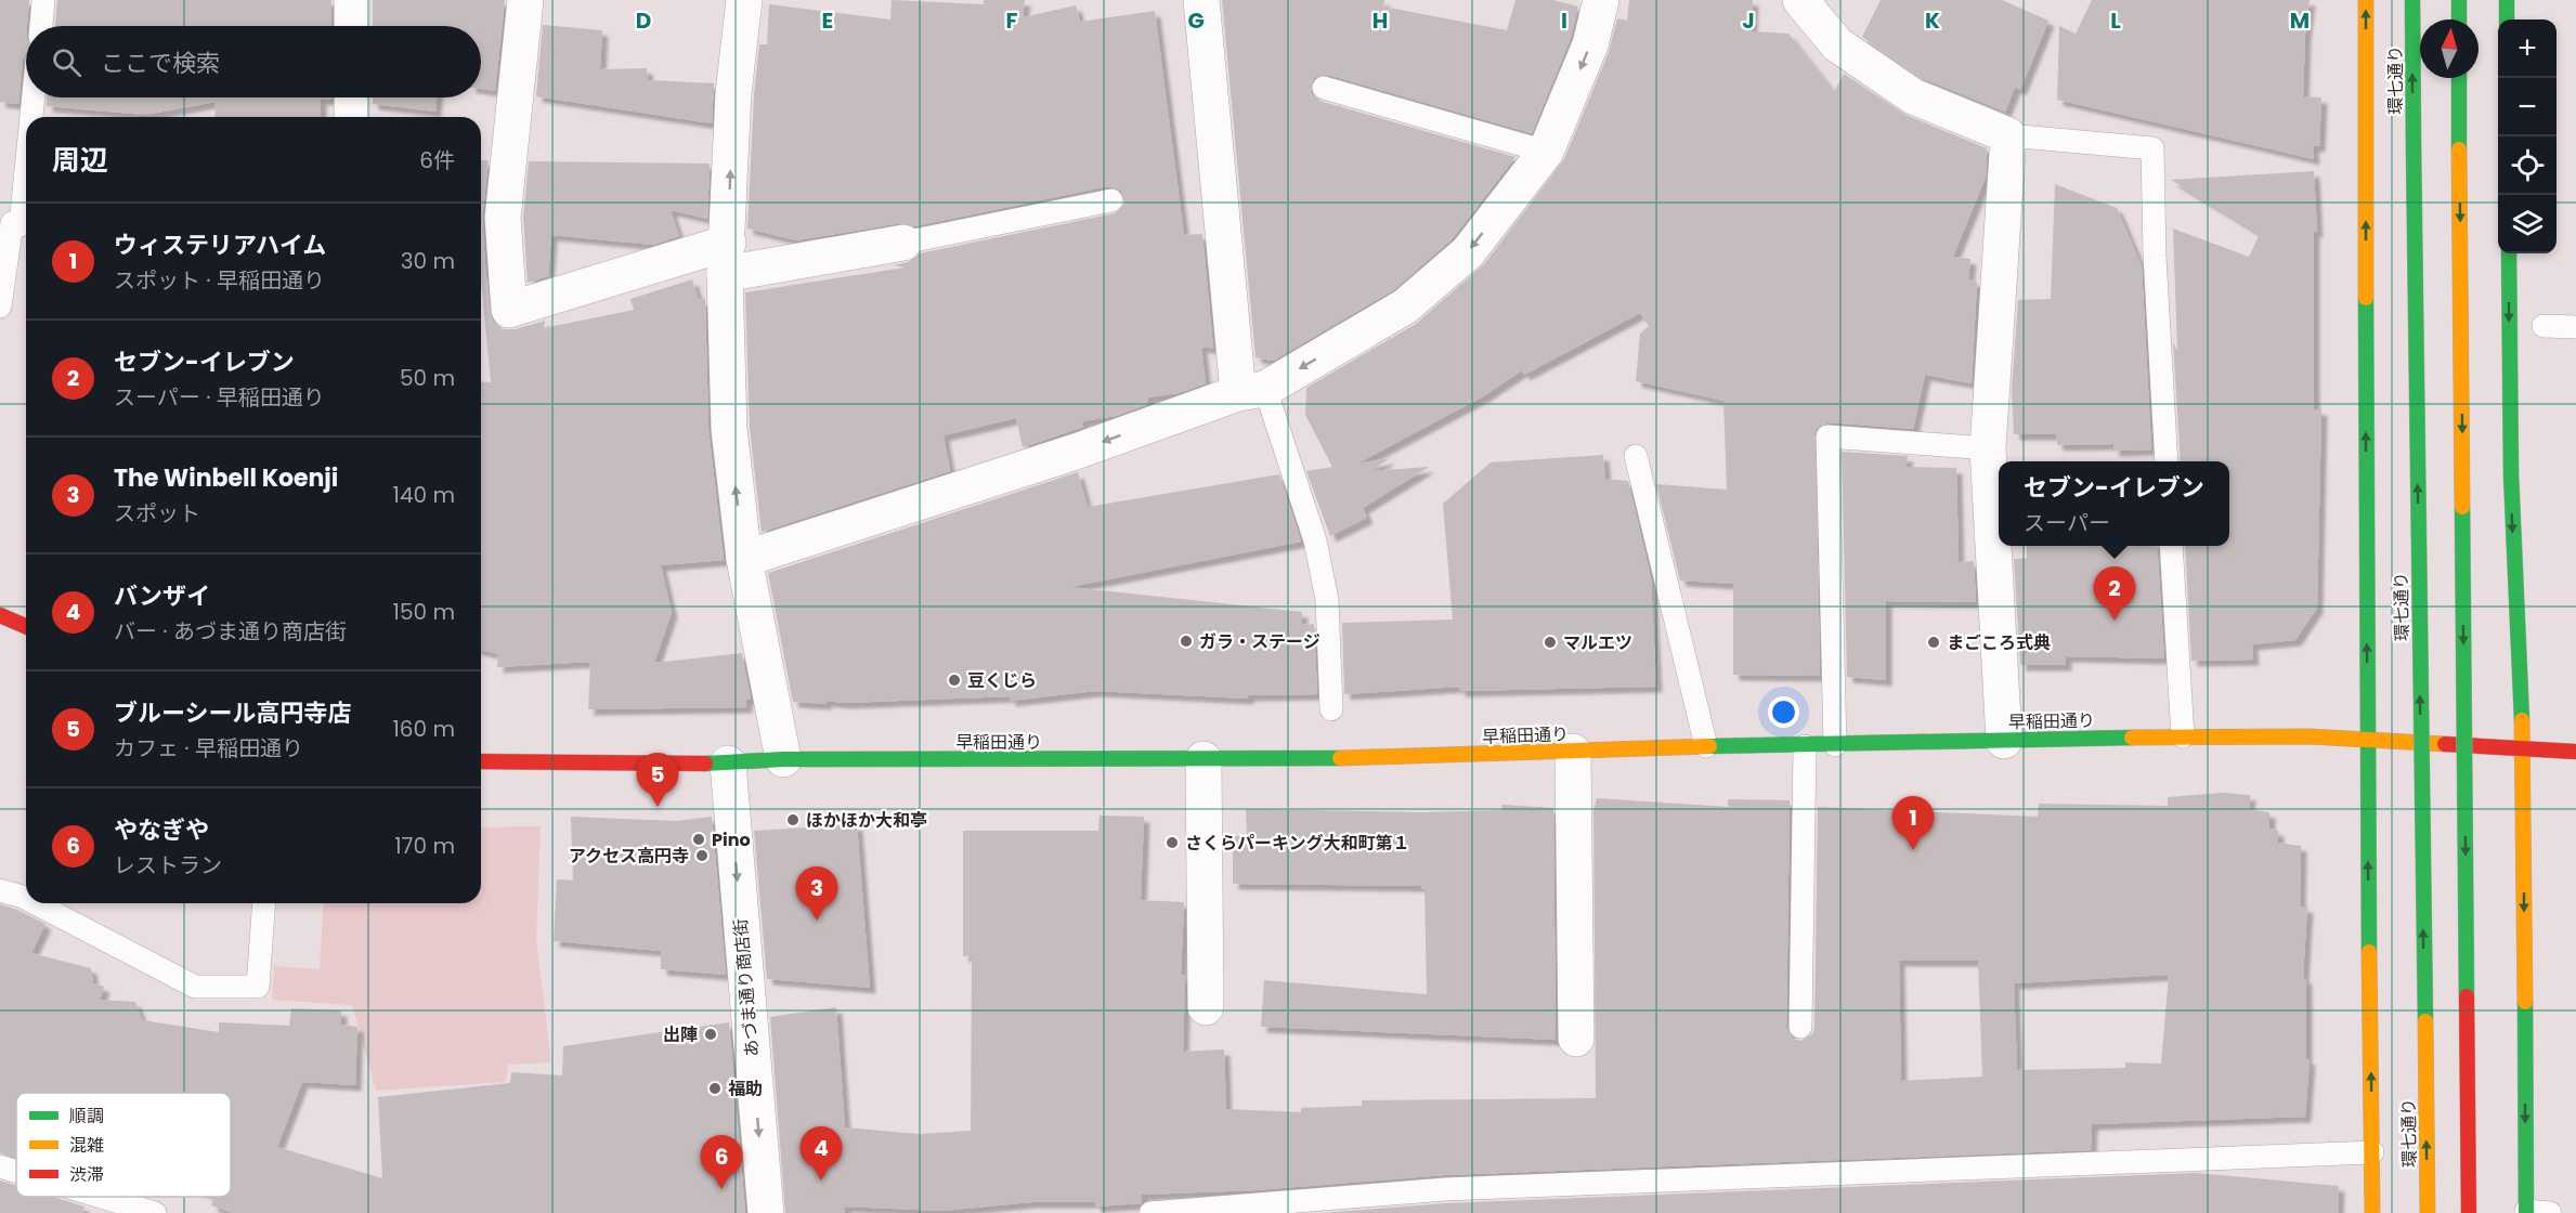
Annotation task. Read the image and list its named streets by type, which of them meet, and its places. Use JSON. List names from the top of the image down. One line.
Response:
{"streets":{"main road":["環七通り","早稲田通り"],"street":["あづま通り商店街"]},"crossings":[["早稲田通り","あづま通り商店街"]],"one_way":["あづま通り商店街"],"places":["ガラ・ステージ","マルエツ","まごころ式典","豆くじら","ほかほか大和亭","Pino","さくらパーキング大和町第１","アクセス高円寺","出陣","福助"],"legend":["順調","混雑","渋滞"],"north":"top","page":{"map_buttons":["+","−"],"search":"ここで検索","heading":["周辺","6件"],"list":[{"mark":"1","name":"ウィステリアハイム","note":"スポット · 早稲田通り","value":"30 m"},{"mark":"2","name":"セブン-イレブン","note":"スーパー · 早稲田通り","value":"50 m"},{"mark":"3","name":"The Winbell Koenji","note":"スポット","value":"140 m"},{"mark":"4","name":"バンザイ","note":"バー · あづま通り商店街","value":"150 m"},{"mark":"5","name":"ブルーシール高円寺店","note":"カフェ · 早稲田通り","value":"160 m"},{"mark":"6","name":"やなぎや","note":"レストラン","value":"170 m"}],"popup":["セブン-イレブン","スーパー"],"pins":["2","5","1","3","4","6"]},"grid":{"columns":["D","E","F","G","H","I","J","K","L","M"]}}
